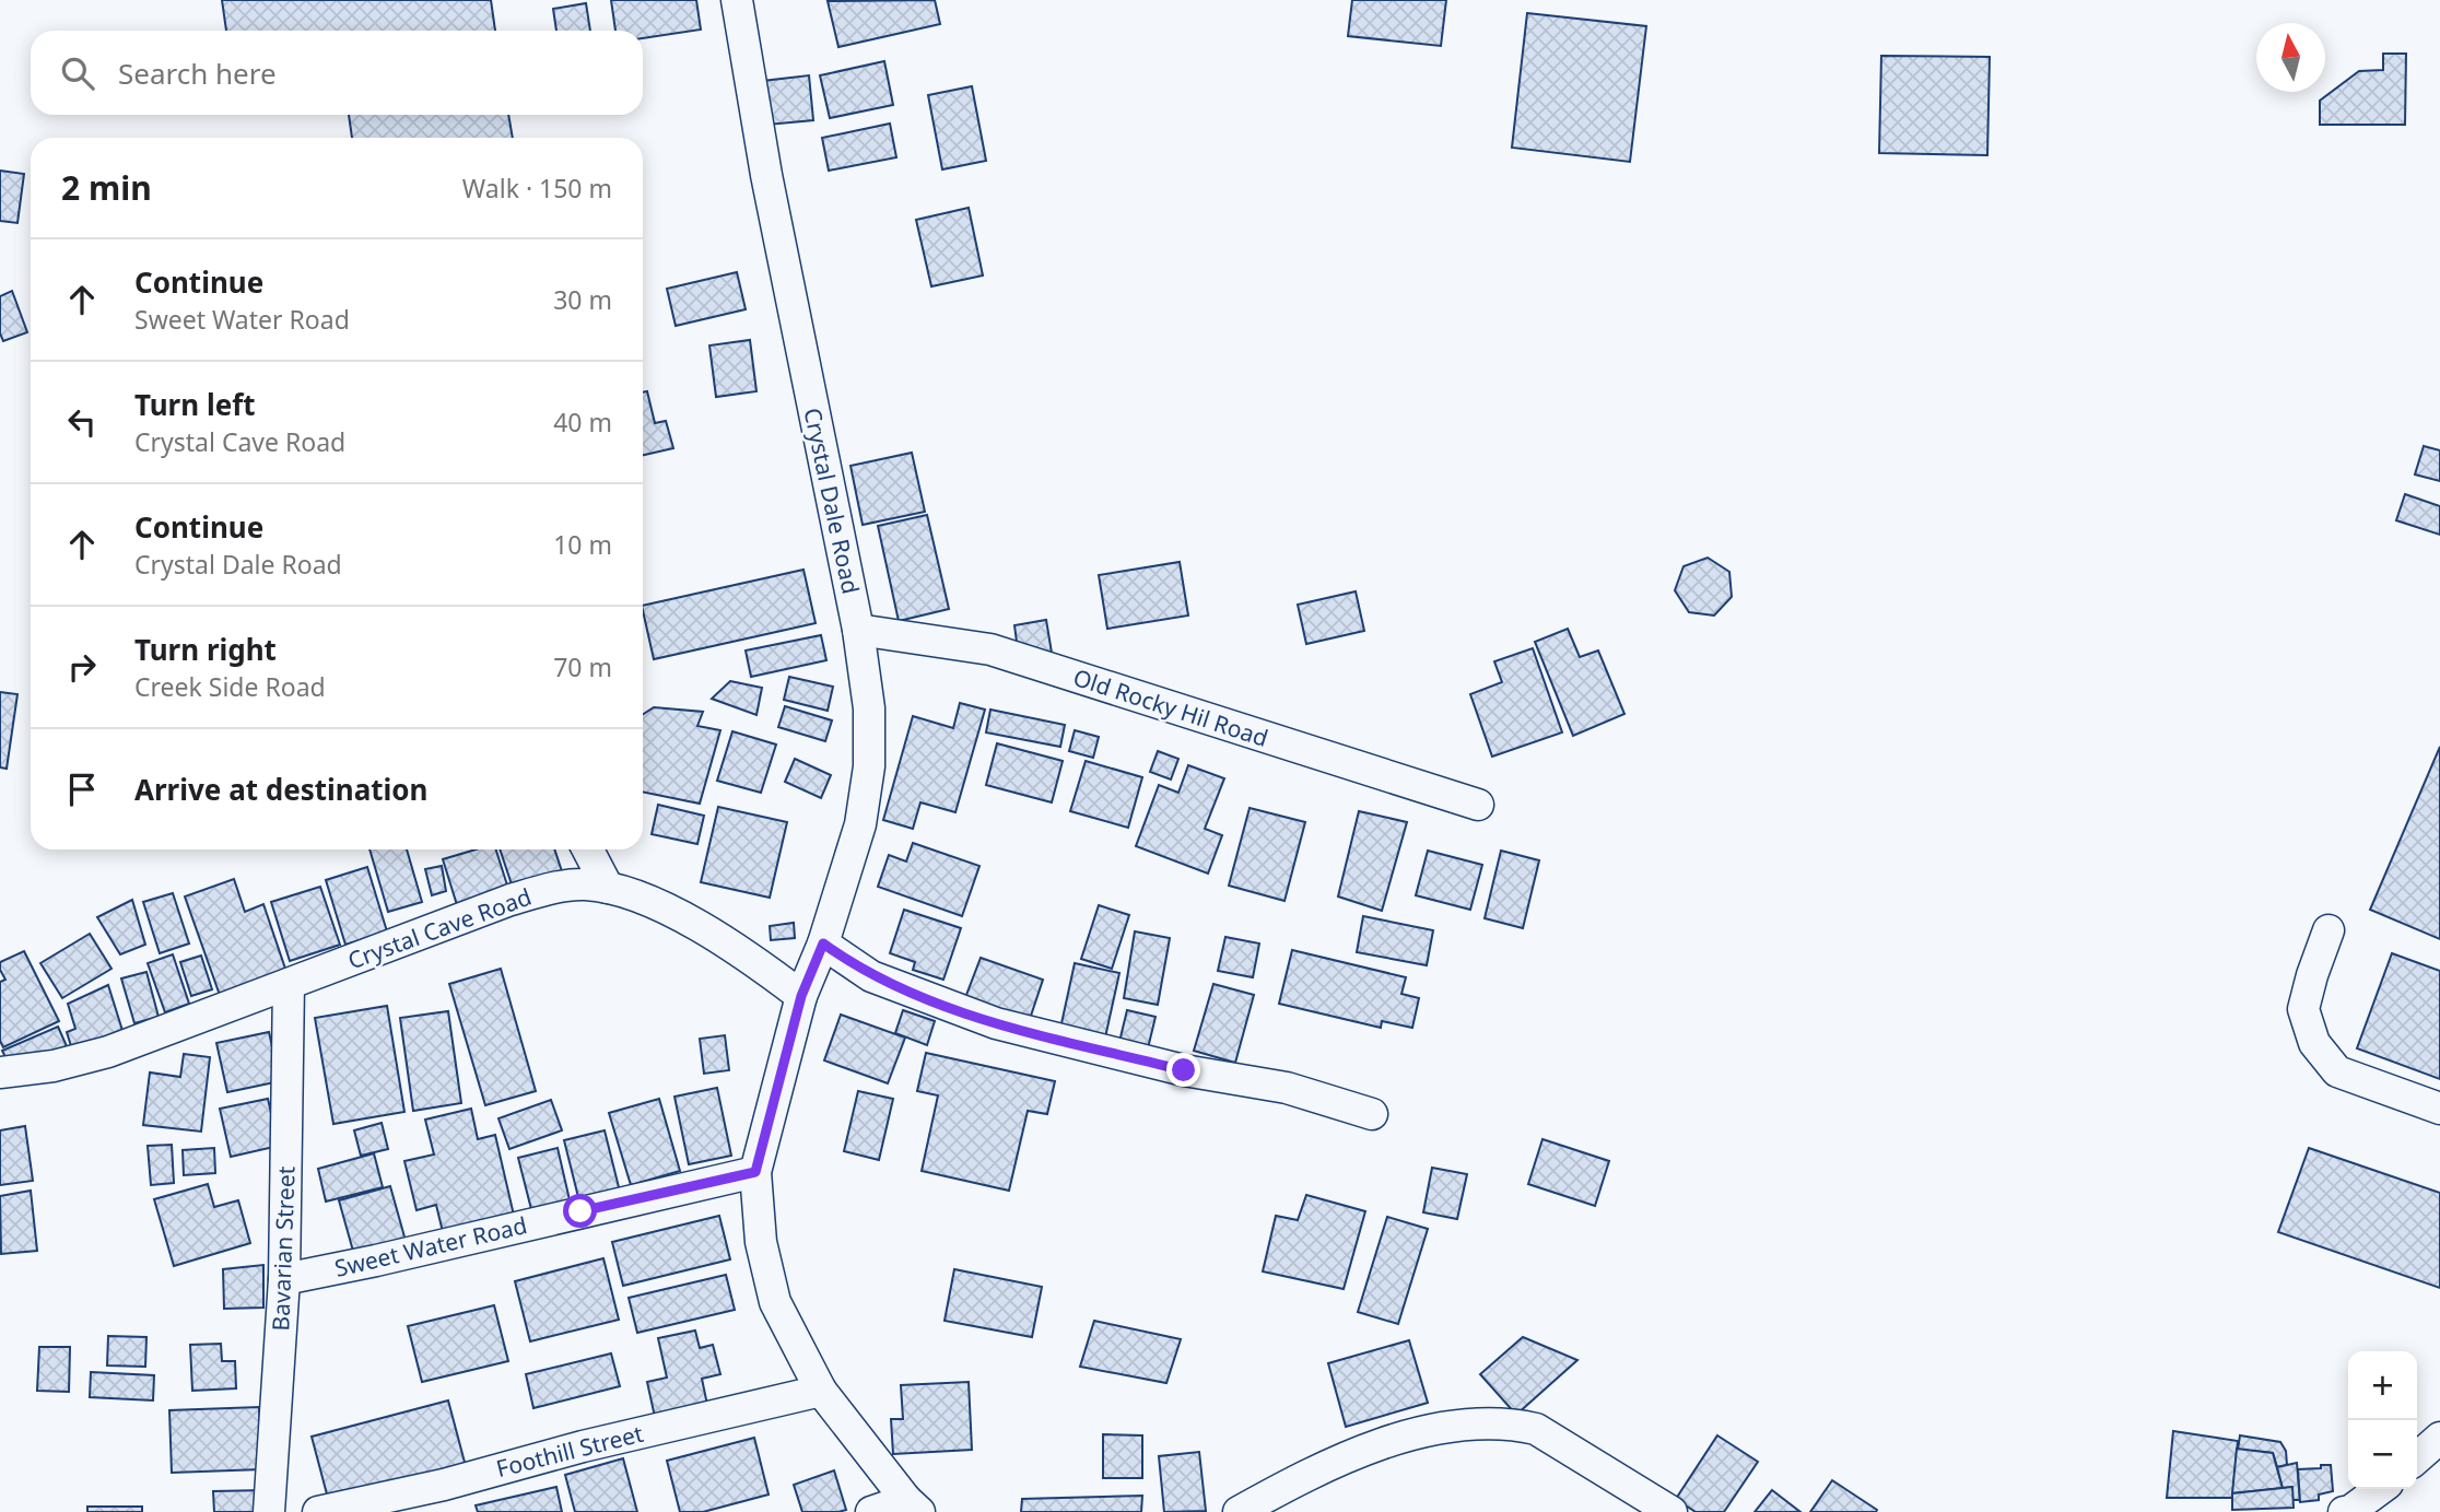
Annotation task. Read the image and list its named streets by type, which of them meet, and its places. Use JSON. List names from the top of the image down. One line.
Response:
{"streets":{"street":["Crystal Dale Road","Old Rocky Hil Road","Crystal Cave Road","Sweet Water Road","Bavarian Street","Foothill Street"]},"crossings":[["Crystal Dale Road","Old Rocky Hil Road"],["Crystal Dale Road","Crystal Cave Road"],["Crystal Cave Road","Bavarian Street"],["Sweet Water Road","Bavarian Street"]],"north":"top","page":{"search":"Search here","heading":["2 min","Walk · 150 m"],"list":[["Continue","Sweet Water Road","30 m"],["Turn left","Crystal Cave Road","40 m"],["Continue","Crystal Dale Road","10 m"],["Turn right","Creek Side Road","70 m"],"Arrive at destination"],"map_buttons":["+","−"]}}
